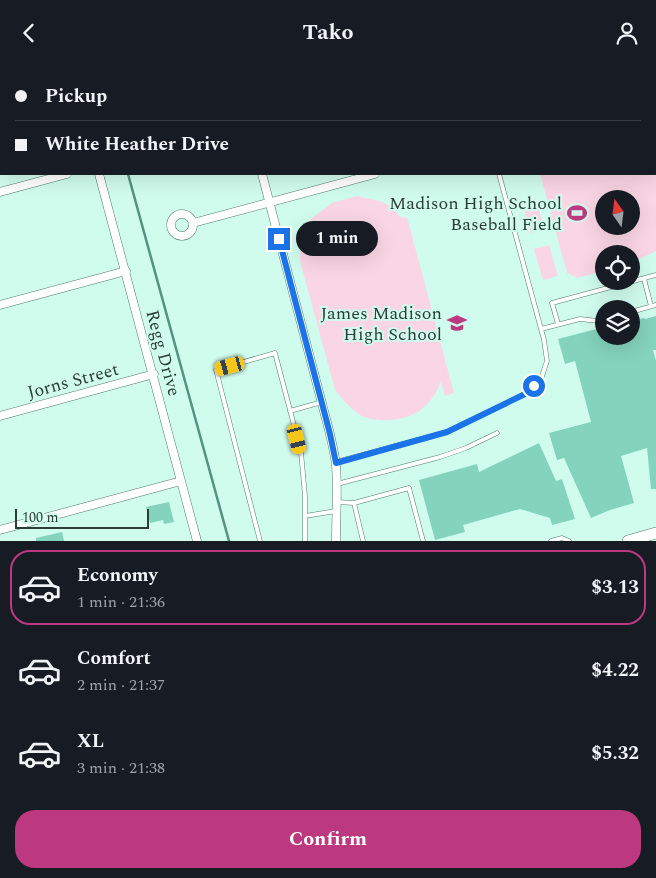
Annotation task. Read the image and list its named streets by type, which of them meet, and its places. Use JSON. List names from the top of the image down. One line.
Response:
{"streets":{"street":["Regg Drive","Jorns Street"]},"crossings":[["Regg Drive","Jorns Street"]],"places":{"sports":["Madison High School Baseball Field"],"school or university":["James Madison High School"]},"scale_bar":"100 m","north":"top","page":{"header":"Tako","banner":["Pickup","White Heather Drive"],"bubble":"1 min","scale":"100 m","list":[{"name":"Economy","note":"1 min · 21:36","value":"$3.13"},{"name":"Comfort","note":"2 min · 21:37","value":"$4.22"},{"name":"XL","note":"3 min · 21:38","value":"$5.32"}],"buttons":"Confirm"}}
